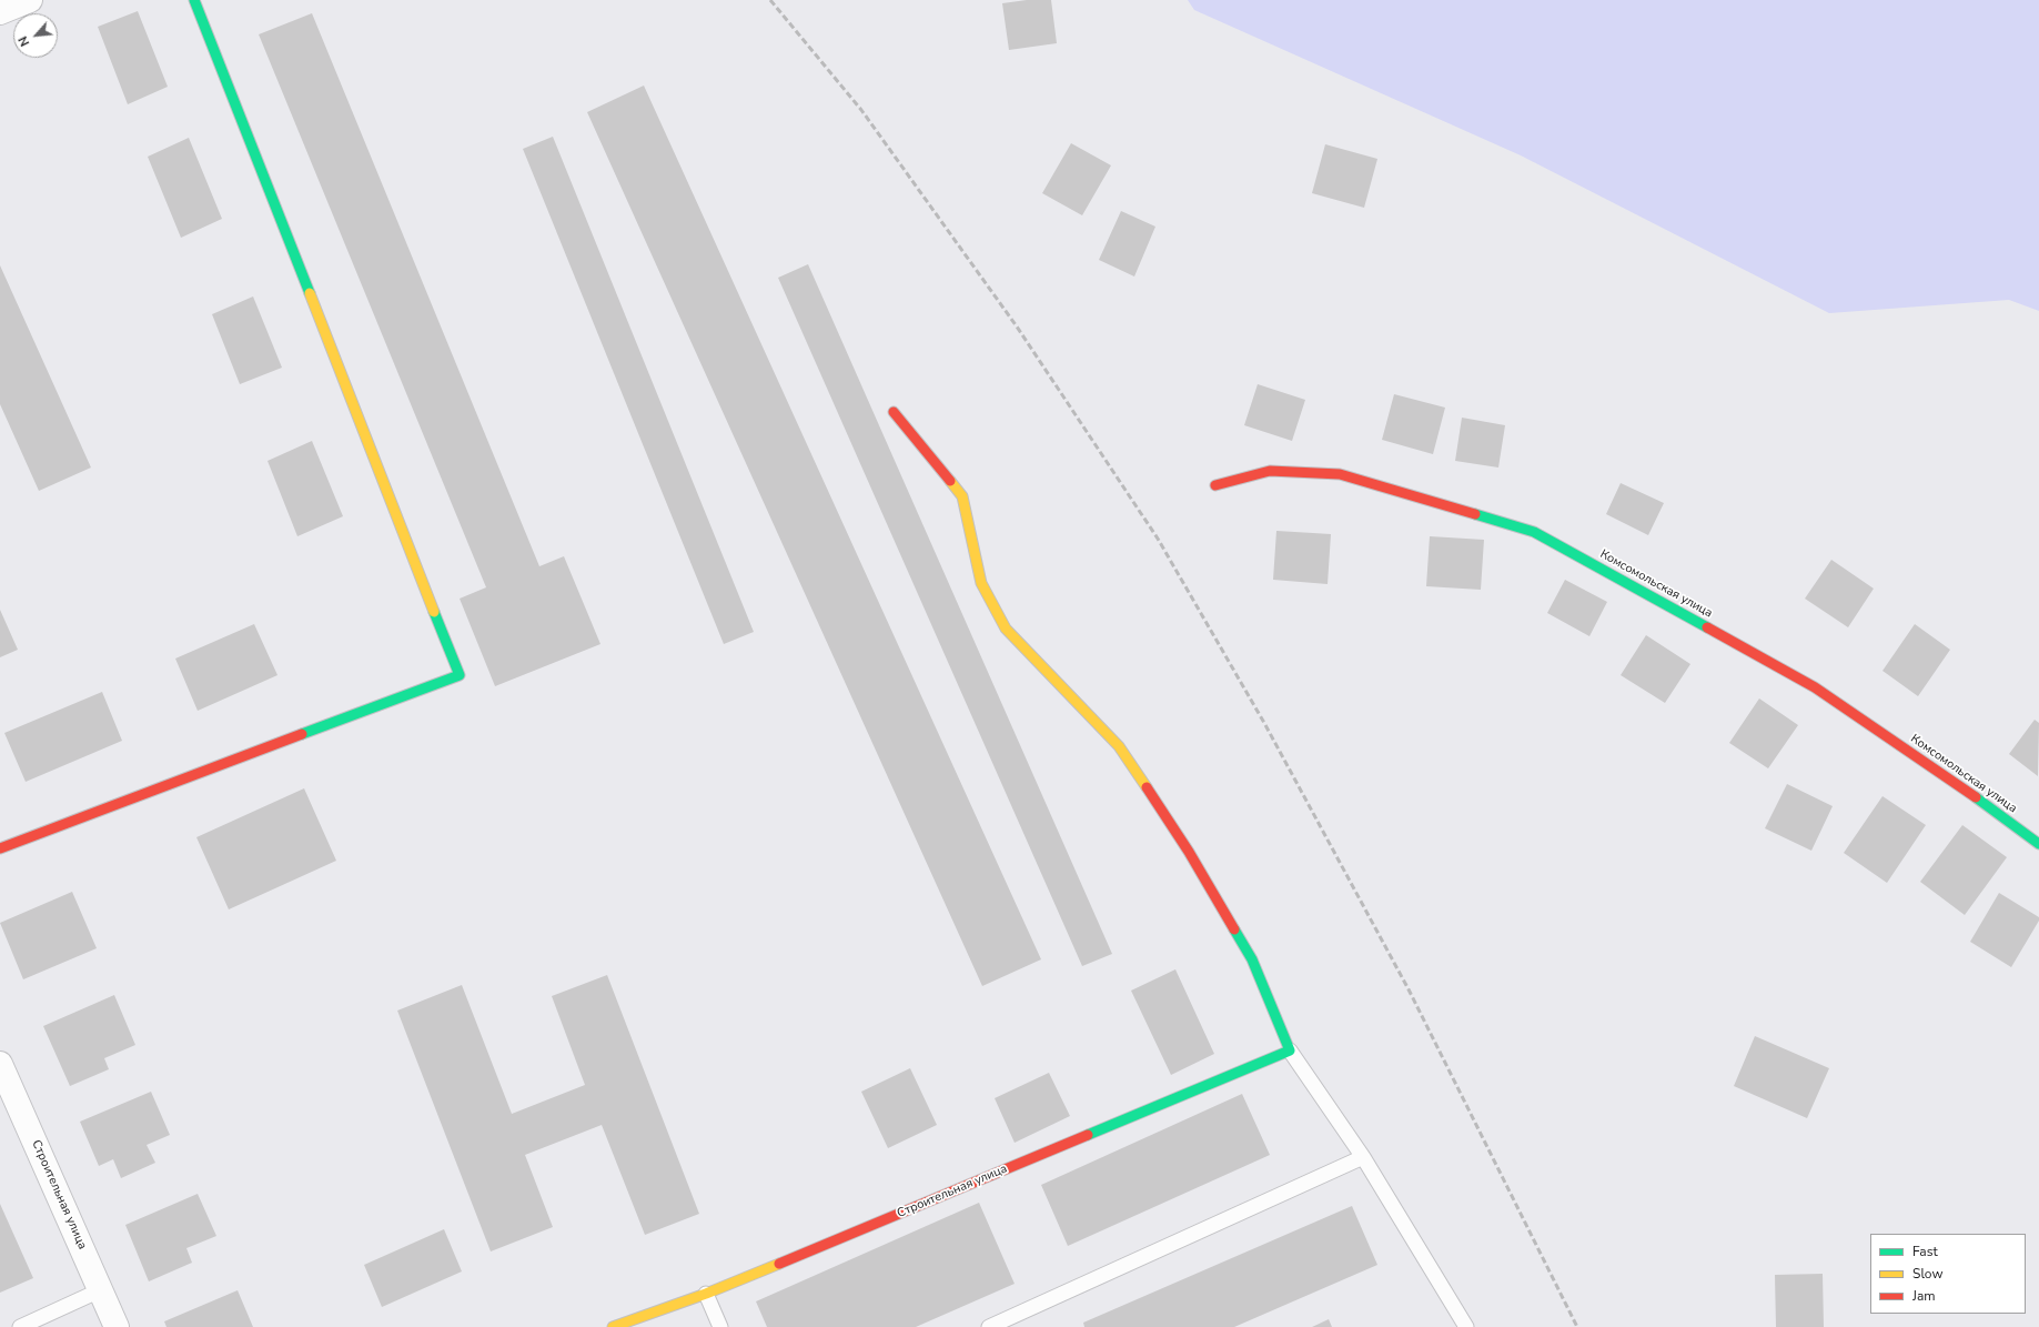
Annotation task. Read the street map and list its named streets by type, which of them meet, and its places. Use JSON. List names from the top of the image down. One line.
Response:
{"streets":{"street":["Комсомольская улица","Строительная улица"]},"legend":["Fast","Slow","Jam"],"north":"bottom left"}
